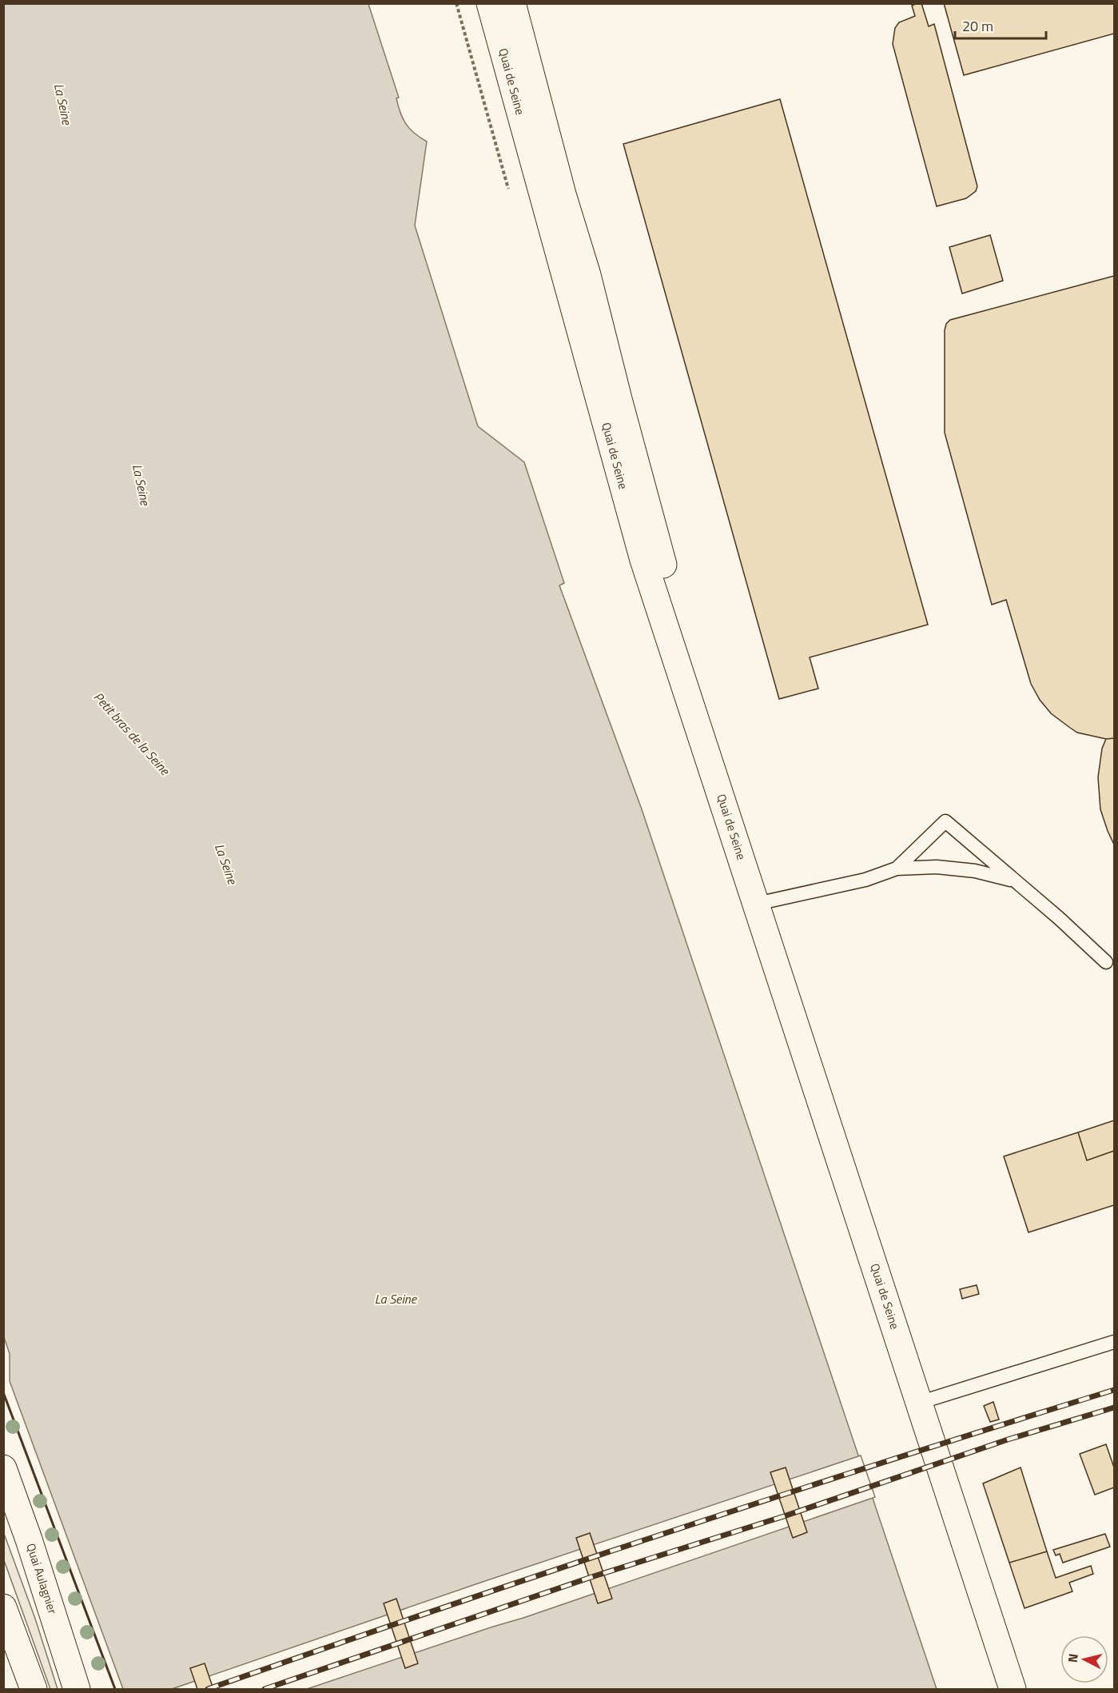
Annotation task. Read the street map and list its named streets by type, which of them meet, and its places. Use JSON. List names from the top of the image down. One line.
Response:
{"streets":{"main road":["Quai de Seine","Quai Aulagnier"]},"water":["La Seine","Petit bras de la Seine"],"scale_bar":"20 m","north":"left"}
